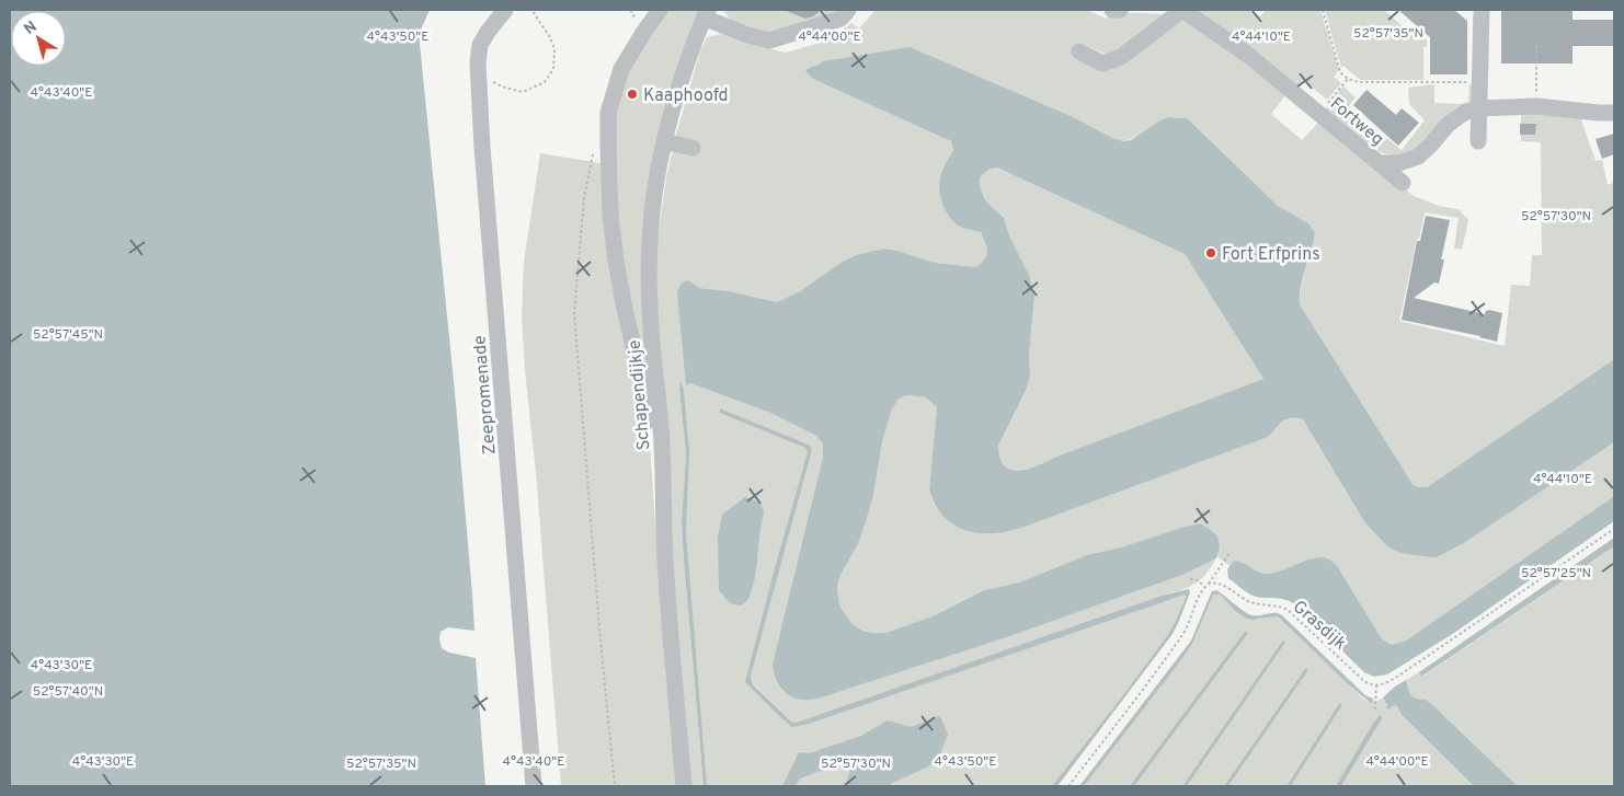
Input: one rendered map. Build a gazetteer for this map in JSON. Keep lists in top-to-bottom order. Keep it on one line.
{"streets":{"street":["Fortweg","Zeepromenade","Schapendijkje"],"path":["Grasdijk"]},"places":["Kaaphoofd","Fort Erfprins"],"north":"top left","coordinates":["52°57'35\"N","4°43'50\"E","4°44'00\"E","4°44'10\"E","4°43'40\"E","52°57'30\"N","52°57'45\"N","52°57'25\"N","4°43'30\"E","52°57'40\"N"]}
